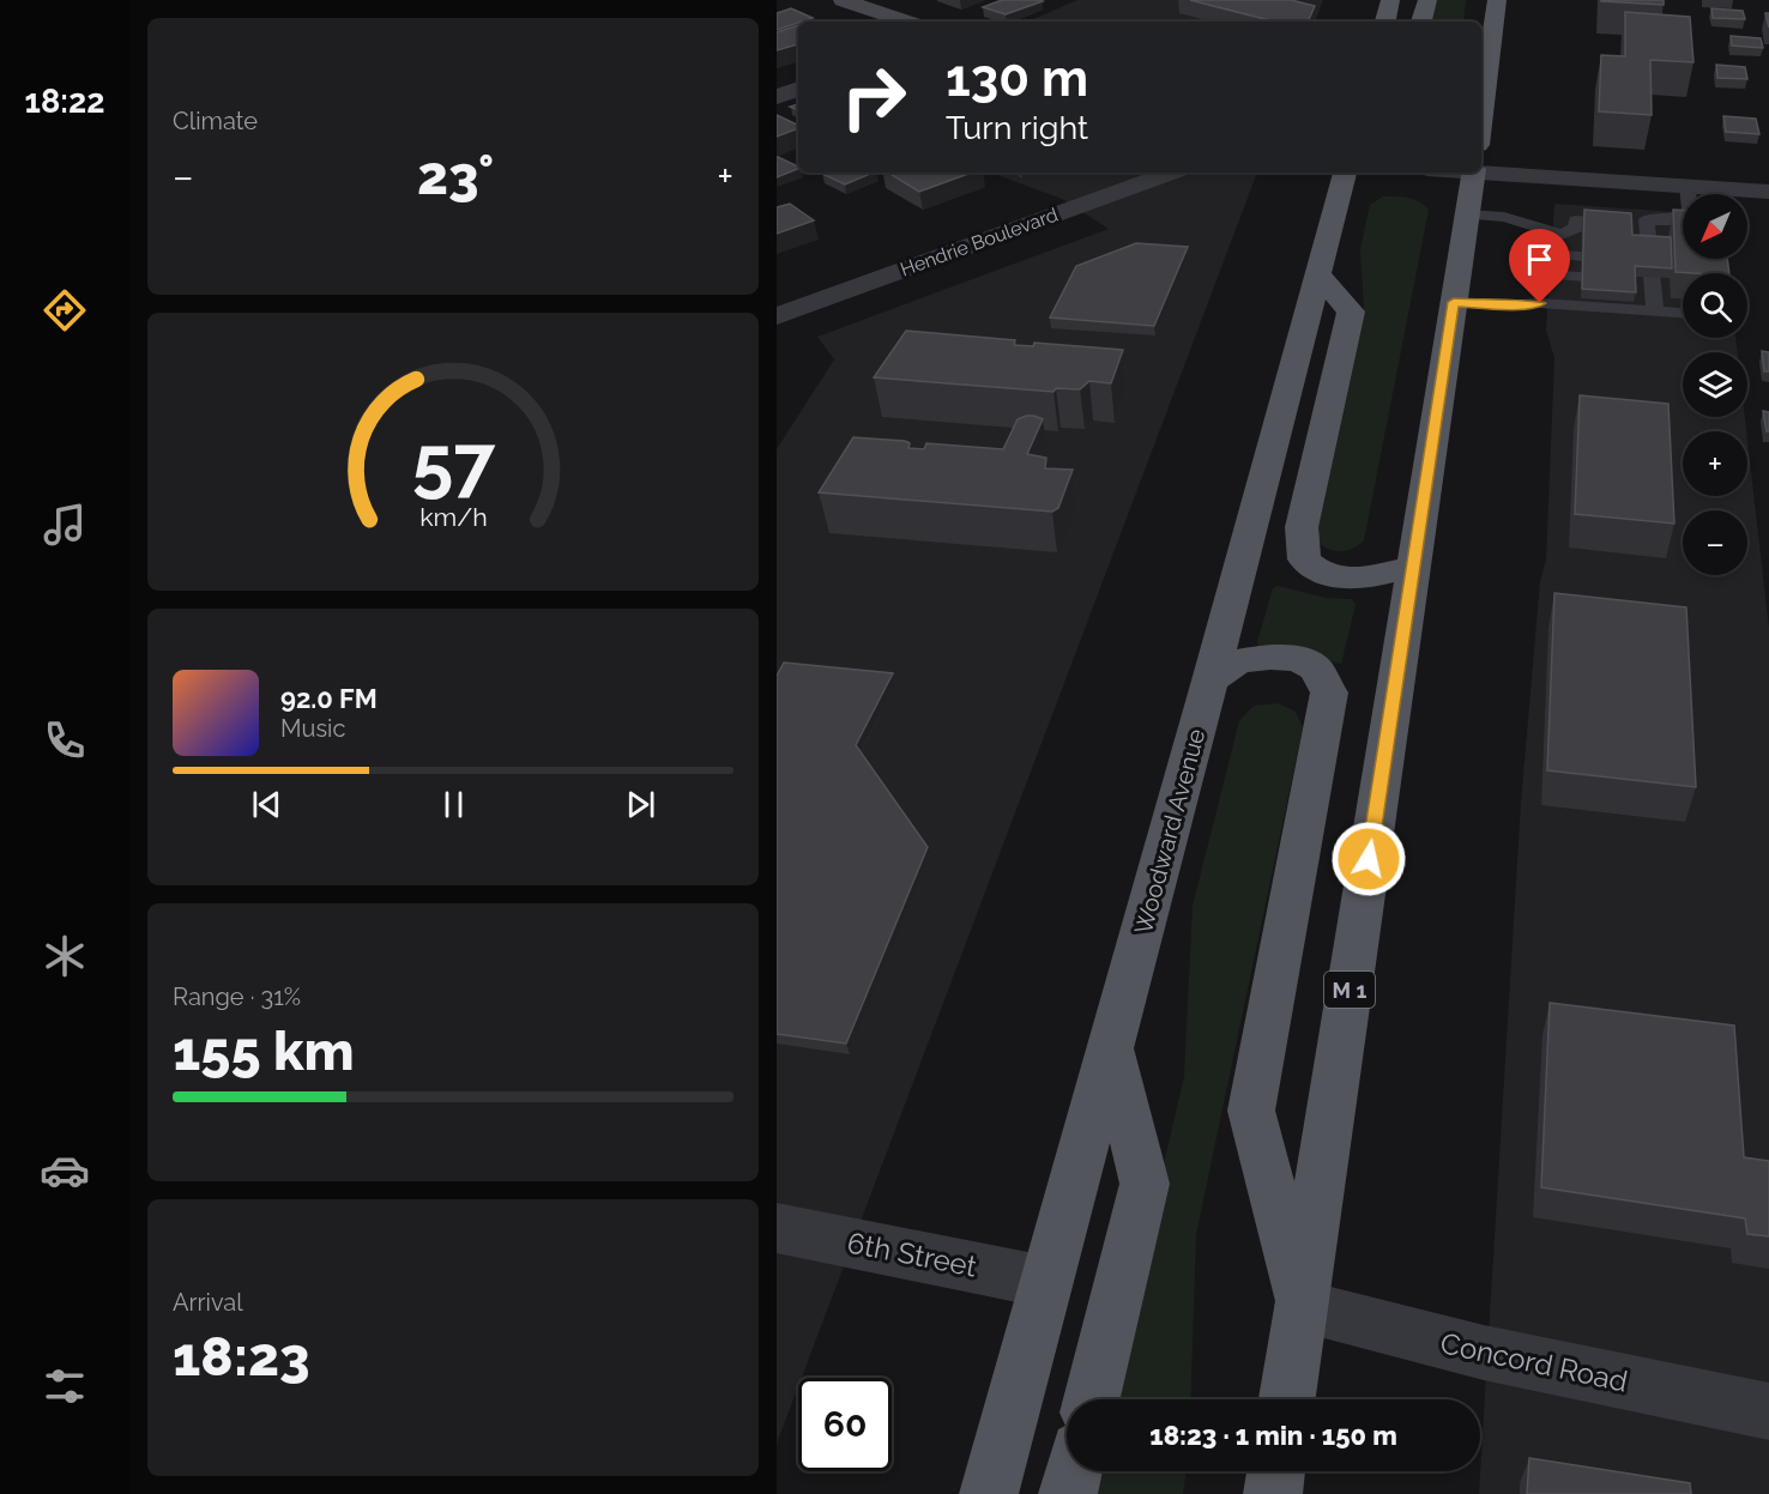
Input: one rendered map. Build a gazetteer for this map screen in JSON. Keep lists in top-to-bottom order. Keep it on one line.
{"streets":{"main road":["Woodward Avenue","M 1"],"street":["Hendrie Boulevard","6th Street","Concord Road"]},"crossings":[["Woodward Avenue","6th Street"],["M 1","Concord Road"]],"north":"bottom left","page":{"tabs":"18:22","tile":["Climate",["Range · 31%","155 km"],["Arrival","18:23"]],"turn":["130 m","Turn right"],"heat":["−","23°","+"],"map_buttons":["+","−"],"song":["92.0 FM","Music"],"limit":"60","trip":"18:23 · 1 min · 150 m","gauge":["57","km/h"]}}
